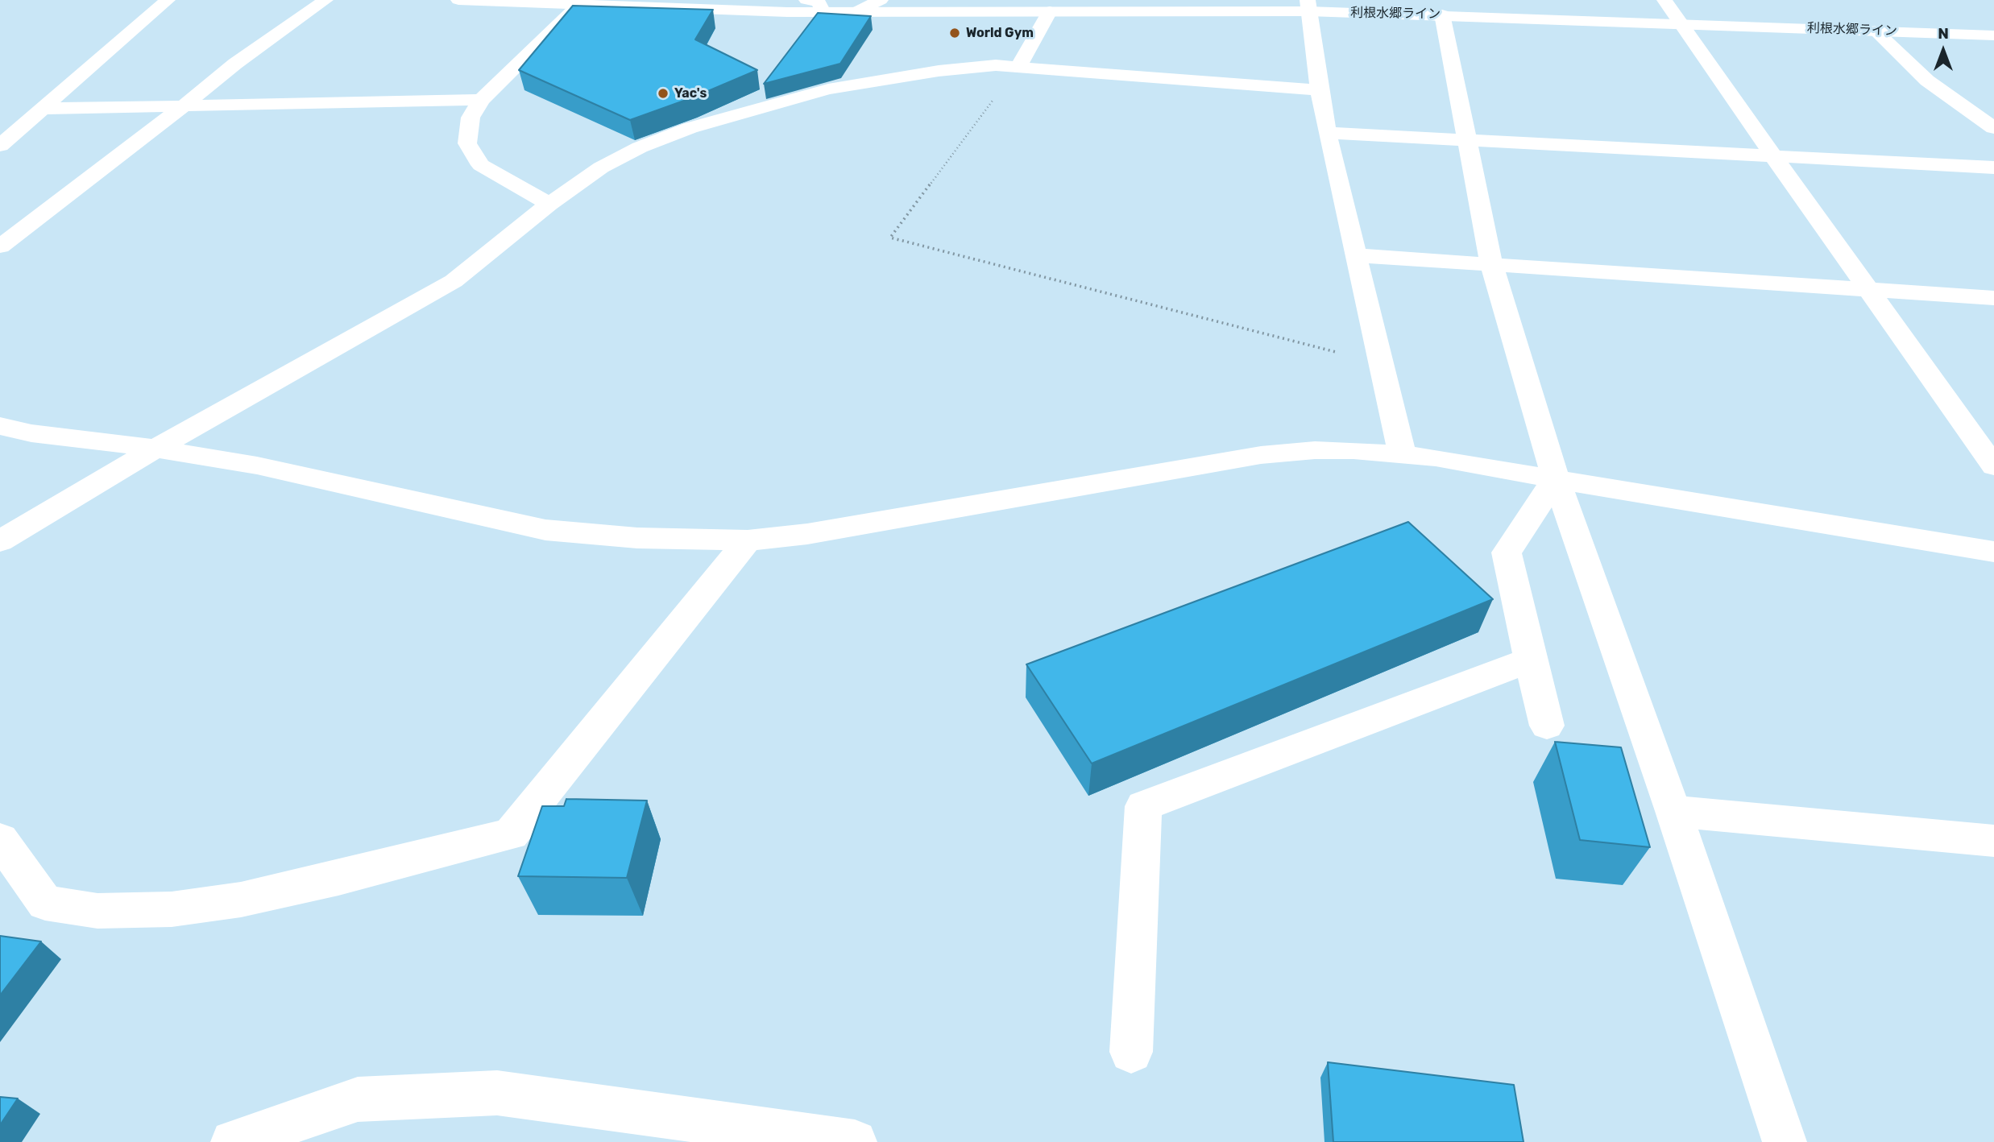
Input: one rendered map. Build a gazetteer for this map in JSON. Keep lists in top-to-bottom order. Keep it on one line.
{"streets":{"main road":["利根水郷ライン"]},"places":["World Gym","Yac's"],"north":"top"}
